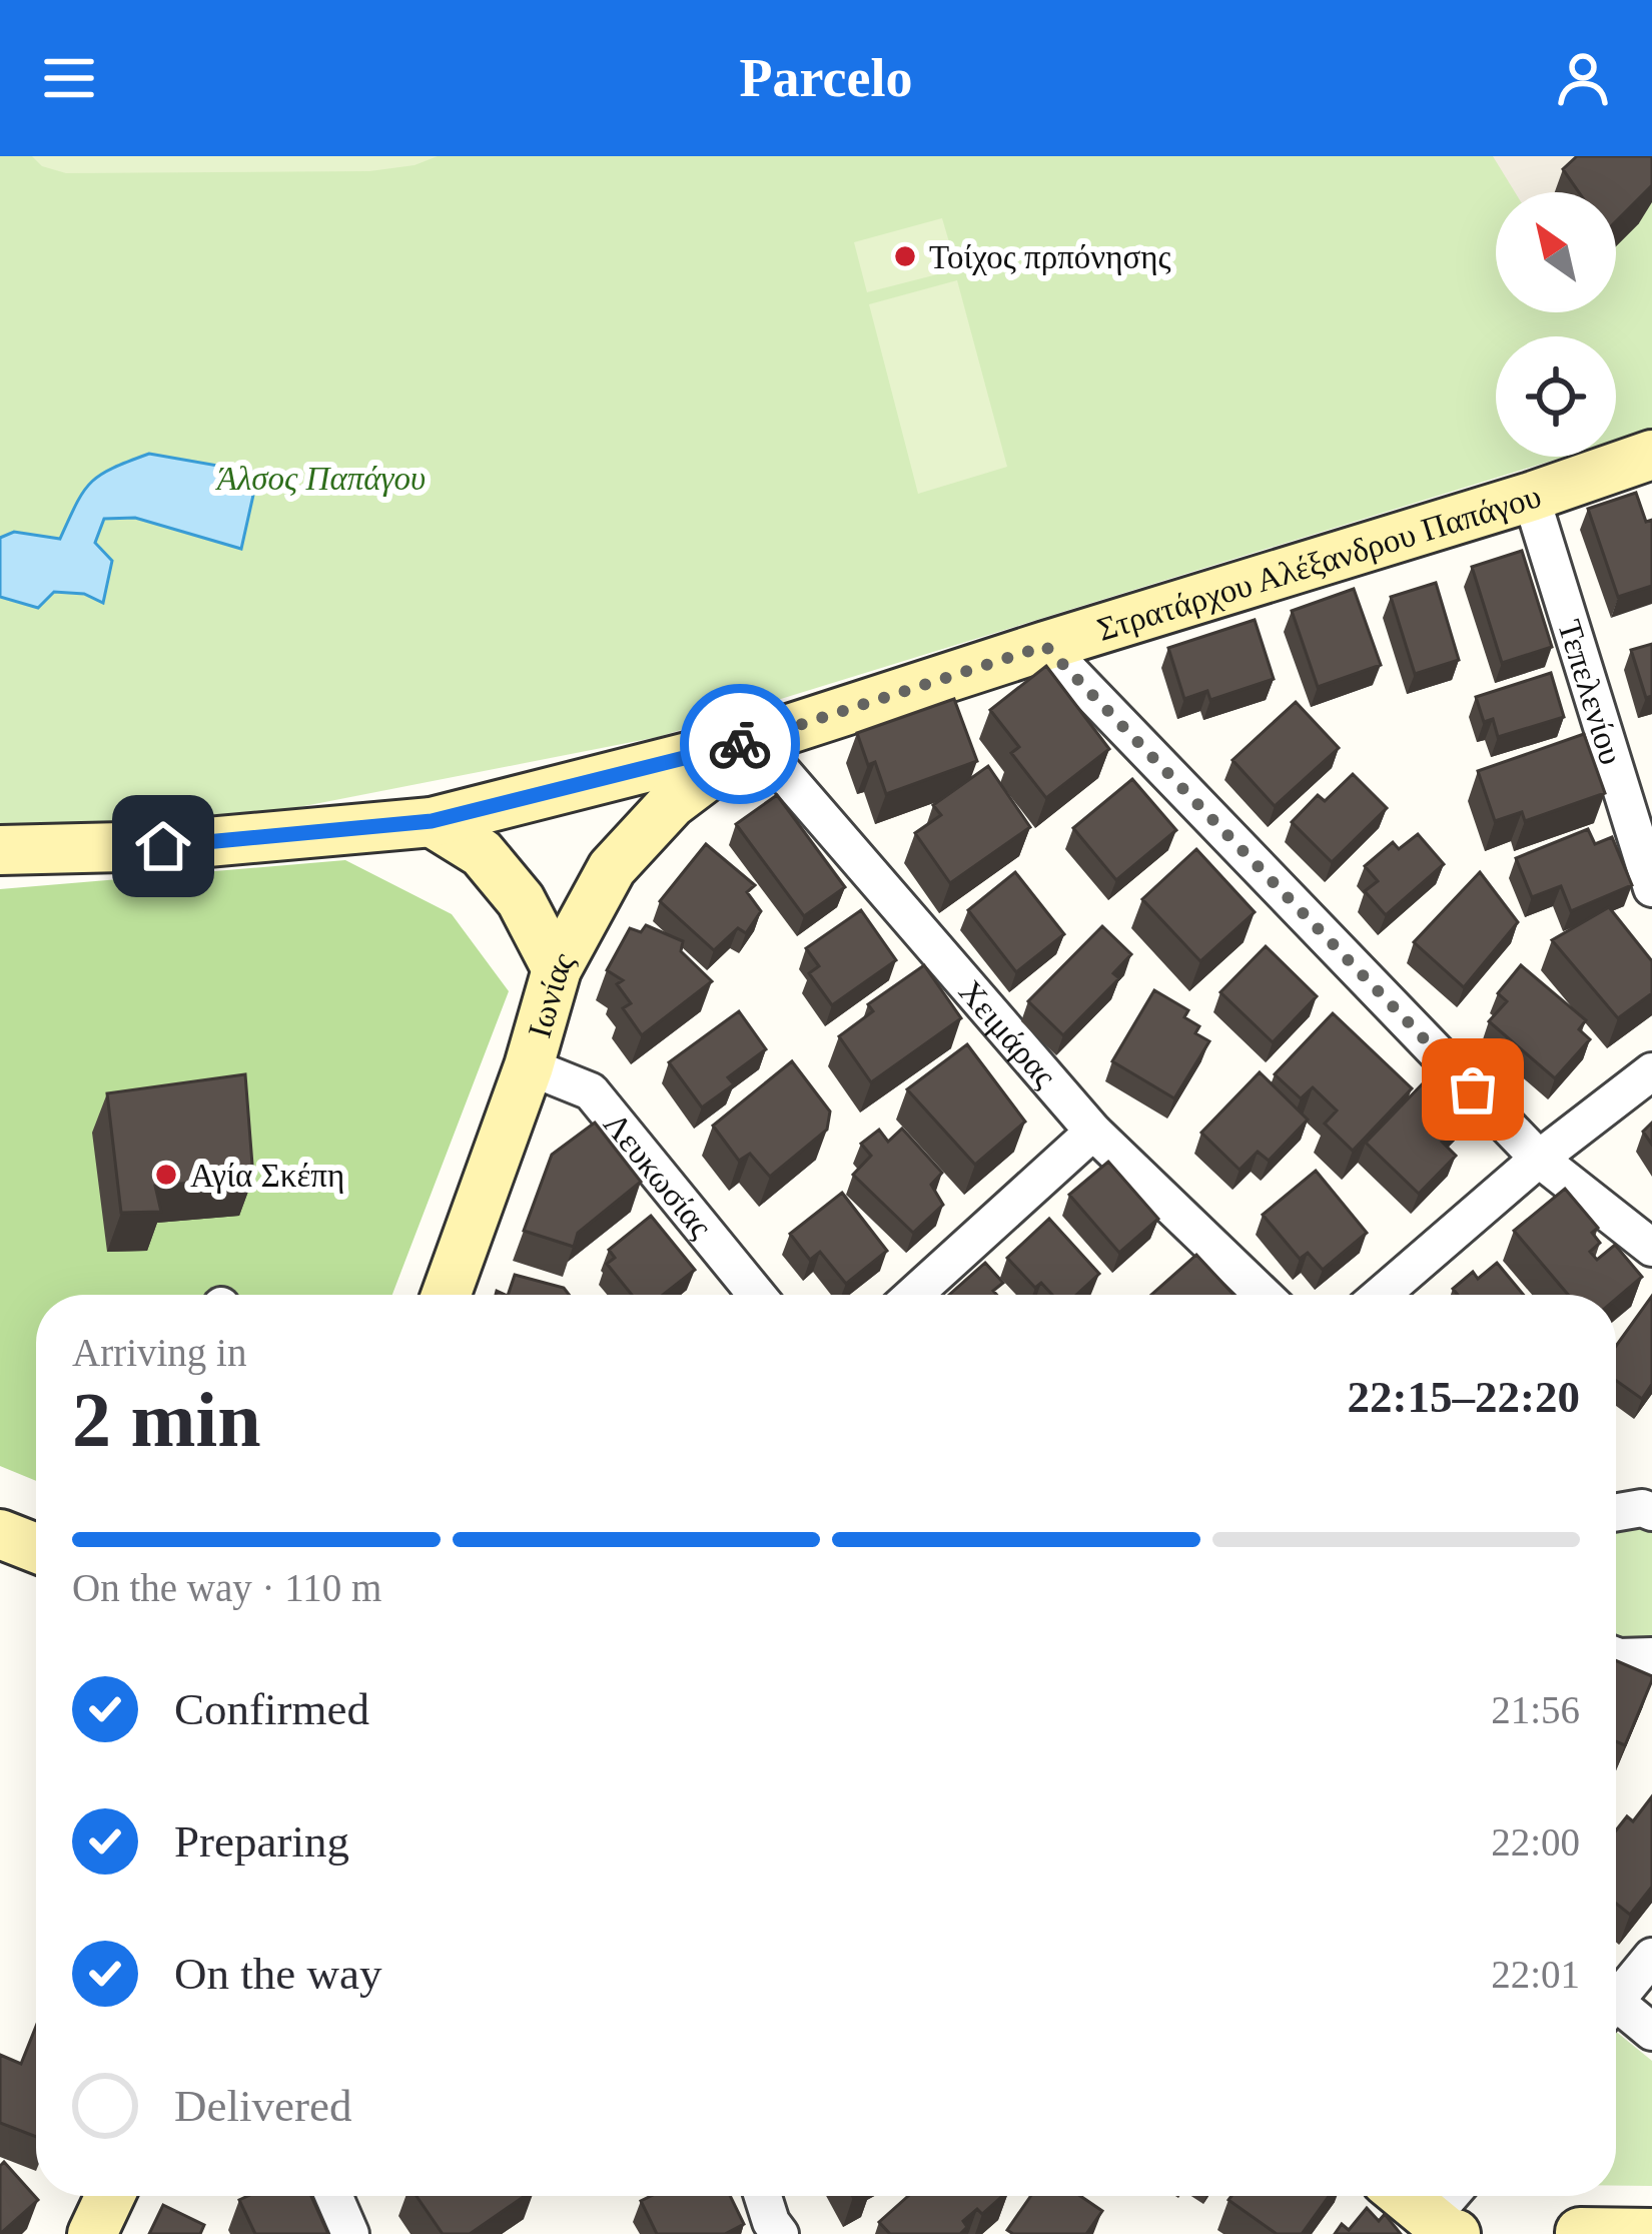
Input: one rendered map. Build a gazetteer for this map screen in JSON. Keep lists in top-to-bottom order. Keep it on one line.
{"streets":{"street":["Στρατάρχου Αλέξανδρου Παπάγου","Τεπελενίου","Ιωνίας","Χειμάρας","Λευκωσίας"]},"crossings":[["Στρατάρχου Αλέξανδρου Παπάγου","Τεπελενίου"],["Στρατάρχου Αλέξανδρου Παπάγου","Ιωνίας"],["Στρατάρχου Αλέξανδρου Παπάγου","Χειμάρας"],["Ιωνίας","Χειμάρας"],["Ιωνίας","Λευκωσίας"]],"parks":["Άλσος Παπάγου"],"places":["Τοίχος πρπόνησης","Αγία Σκέπη"],"north":"top left","page":{"header":"Parcelo","heading":["2 min","Arriving in","22:15–22:20"],"bar":"On the way · 110 m","list":[["Confirmed","21:56"],["Preparing","22:00"],["On the way","22:01"],"Delivered"]}}
